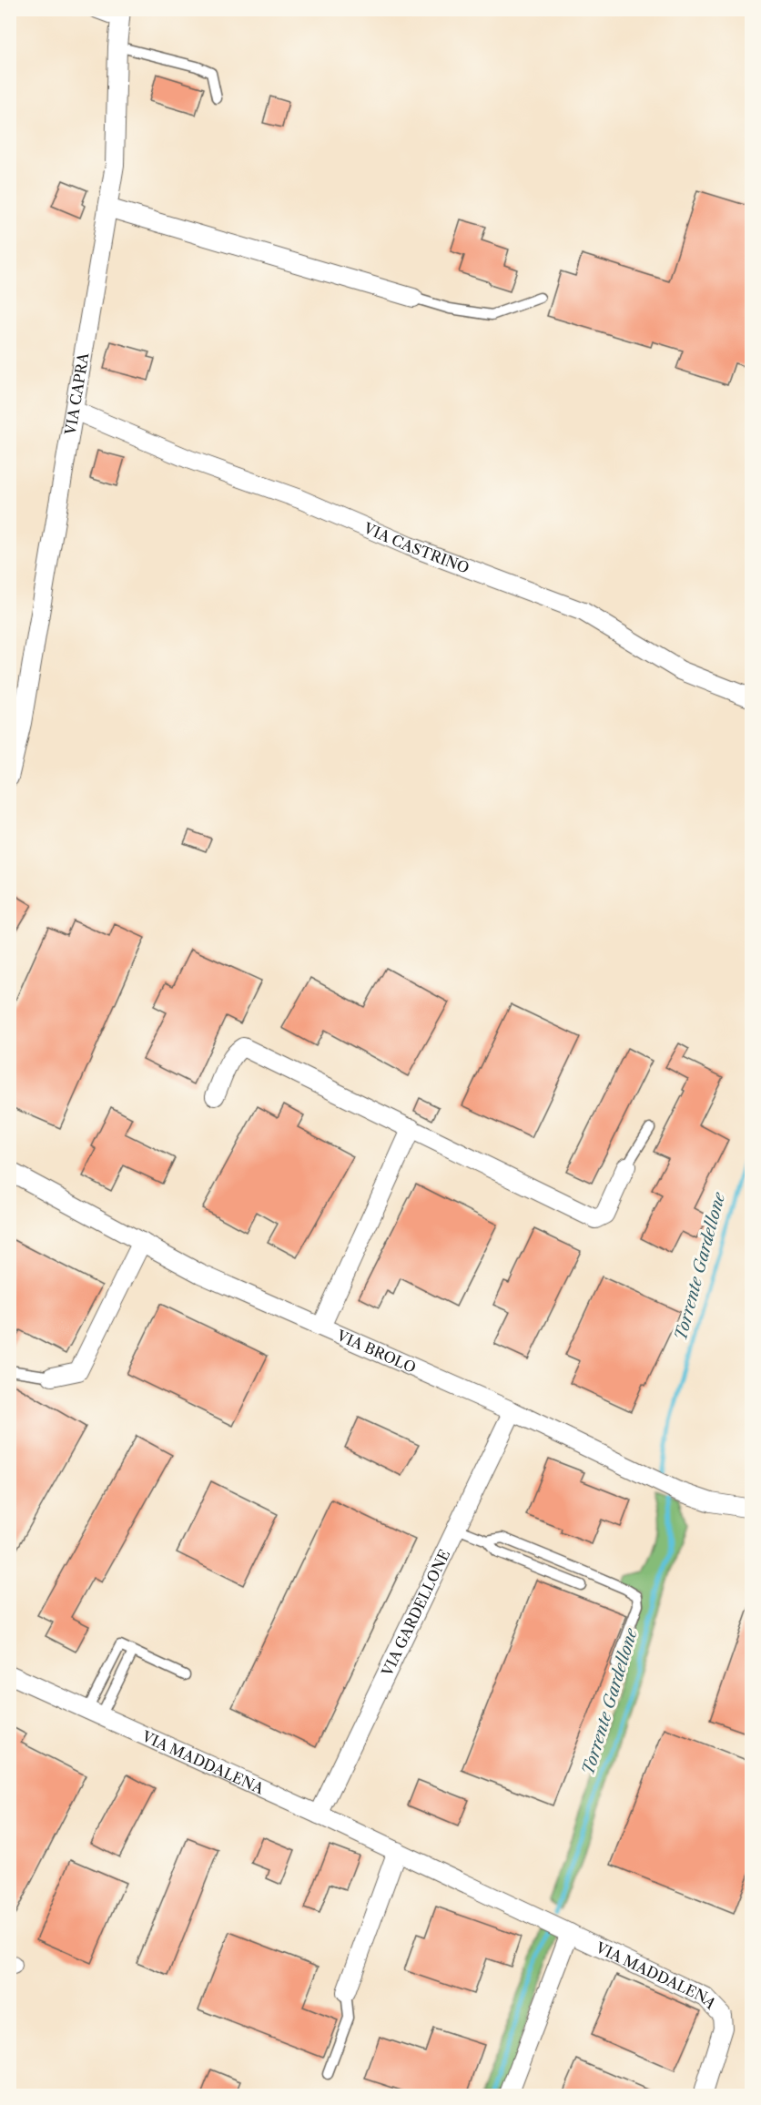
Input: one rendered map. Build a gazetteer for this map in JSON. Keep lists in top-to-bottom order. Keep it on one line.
{"streets":{"street":["VIA CAPRA","VIA CASTRINO","VIA BROLO","VIA GARDELLONE","VIA MADDALENA"]},"crossings":[["VIA CAPRA","VIA CASTRINO"],["VIA BROLO","VIA GARDELLONE"],["VIA GARDELLONE","VIA MADDALENA"]],"water":["Torrente Gardellone"]}
